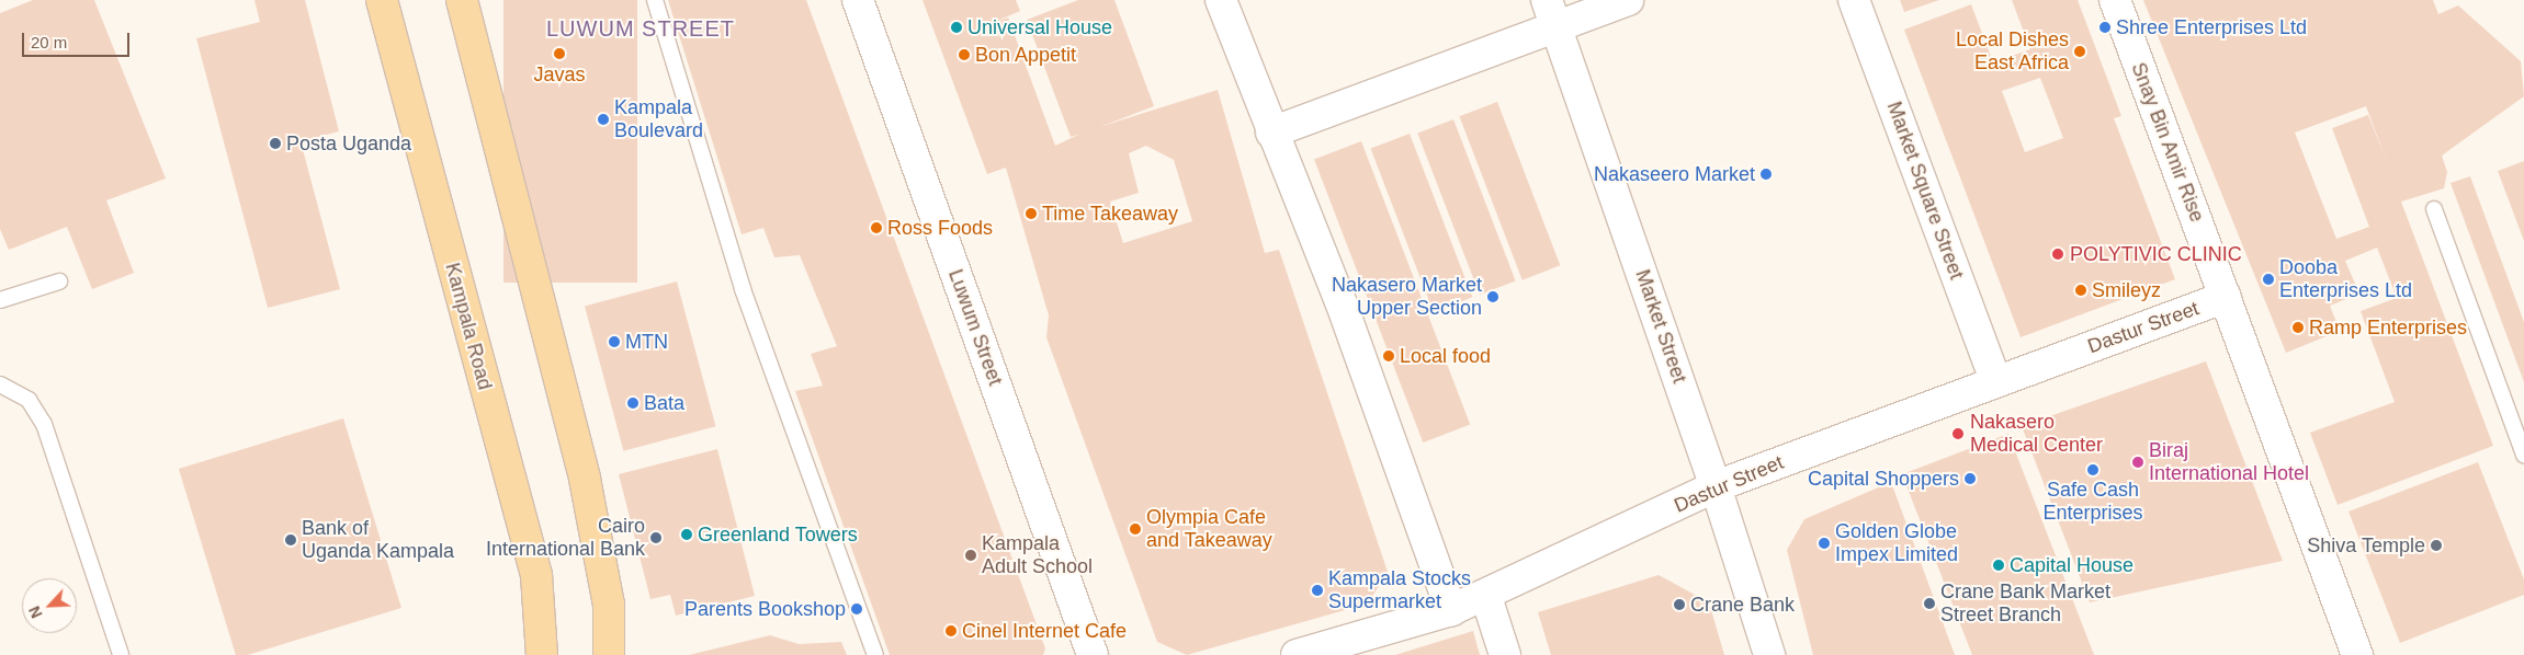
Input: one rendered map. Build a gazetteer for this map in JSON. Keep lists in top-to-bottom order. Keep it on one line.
{"streets":{"main road":["Kampala Road"],"street":["Snay Bin Amir Rise","Market Square Street","Market Street","Luwum Street","Dastur Street"]},"crossings":[["Snay Bin Amir Rise","Dastur Street"],["Market Square Street","Dastur Street"],["Market Street","Dastur Street"]],"districts":["LUWUM STREET"],"places":["Universal House","Shree Enterprises Ltd","Local Dishes East Africa","Javas","Bon Appetit","Kampala Boulevard","Posta Uganda","Nakaseero Market","Time Takeaway","Ross Foods","POLYTIVIC CLINIC","Dooba Enterprises Ltd","Smileyz","Nakasero Market Upper Section","Ramp Enterprises","MTN","Local food","Bata","Nakasero Medical Center","Biraj International Hotel","Safe Cash Enterprises","Capital Shoppers","Olympia Cafe and Takeaway","Greenland Towers","Cairo International Bank","Bank of Uganda Kampala","Golden Globe Impex Limited","Shiva Temple","Kampala Adult School","Capital House","Kampala Stocks Supermarket","Crane Bank Market Street Branch","Crane Bank","Parents Bookshop","Cinel Internet Cafe"],"scale_bar":"20 m","north":"bottom left"}
